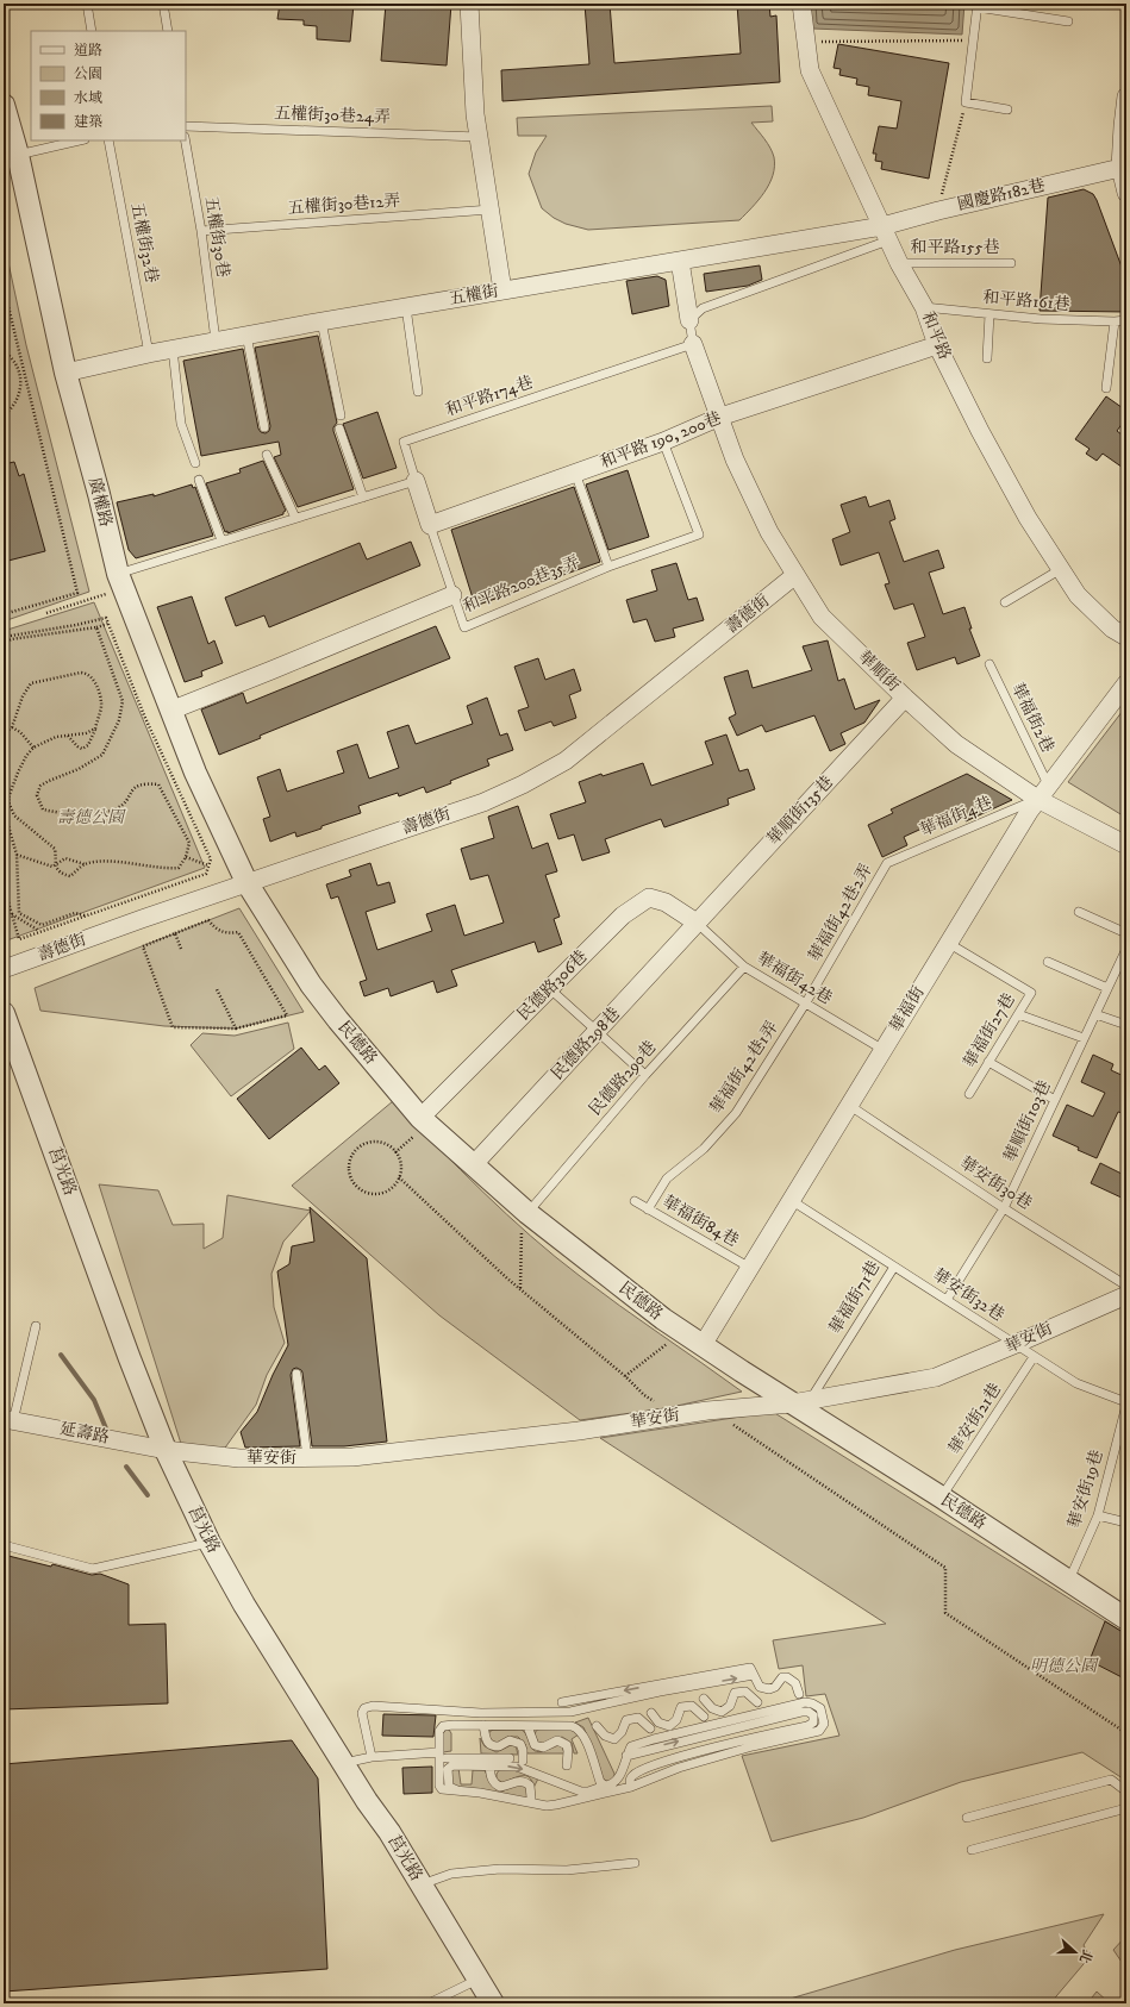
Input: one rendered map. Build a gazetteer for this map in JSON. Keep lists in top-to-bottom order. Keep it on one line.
{"streets":{"street":["國慶路182巷","五權街","和平路","和平路 190, 200巷","廣權路","壽德街","華順街","華順街135巷","民德路306巷","華福街","民德路","民德路298巷","莒光路","華安街","延壽路"],"lane":["五權街30巷24弄","五權街30巷12弄","五權街30巷","五權街32巷","和平路155巷","和平路161巷","和平路174巷","和平路200巷35弄","華福街2巷","華福街4巷","華福街42巷2弄","華福街42巷","華福街27巷","華福街42巷1弄","民德路290巷","華順街103巷","華安街30巷","華福街84巷","華安街32巷","華福街71巷","華安街21巷","華安街19巷"]},"crossings":[["國慶路182巷","五權街"],["國慶路182巷","和平路"],["五權街30巷12弄","五權街30巷"],["五權街30巷","五權街"],["五權街32巷","五權街"],["和平路155巷","和平路"],["五權街","和平路"],["五權街","廣權路"],["和平路161巷","和平路"],["和平路","和平路 190, 200巷"],["和平路174巷","華順街"],["和平路 190, 200巷","和平路200巷35弄"],["和平路 190, 200巷","華順街"],["廣權路","壽德街"],["廣權路","民德路"],["壽德街","華順街"],["壽德街","民德路"],["華順街","華順街135巷"],["華順街","華福街4巷"],["華順街","華福街"],["華福街2巷","華福街"],["華順街135巷","華福街42巷"],["華順街135巷","民德路306巷"],["華順街135巷","民德路298巷"],["華福街4巷","華福街42巷2弄"],["華福街4巷","華福街"],["華福街42巷2弄","華福街42巷"],["華福街42巷2弄","華福街42巷1弄"],["華福街42巷","民德路306巷"],["華福街42巷","華福街"],["華福街42巷","民德路298巷"],["華福街42巷","華福街42巷1弄"],["華福街42巷","民德路290巷"],["民德路306巷","民德路"],["民德路306巷","民德路298巷"],["華福街","華福街27巷"],["華福街","民德路"],["華福街","華安街30巷"],["華福街","華福街84巷"],["華福街","華福街71巷"],["民德路","民德路298巷"],["民德路","民德路290巷"],["民德路","華福街71巷"],["民德路","華安街"],["民德路","華安街21巷"],["民德路","華安街19巷"],["華福街42巷1弄","華福街84巷"],["華順街103巷","華安街30巷"],["華順街103巷","華安街32巷"],["莒光路","華安街"],["莒光路","延壽路"],["華安街32巷","華福街71巷"],["華安街32巷","華安街"],["華安街32巷","華安街21巷"],["華安街32巷","華安街19巷"],["華福街71巷","華安街"],["華安街","延壽路"]],"parks":["壽德公園","明德公園"],"legend":["道路","公園","水域","建築"],"north":"right"}
